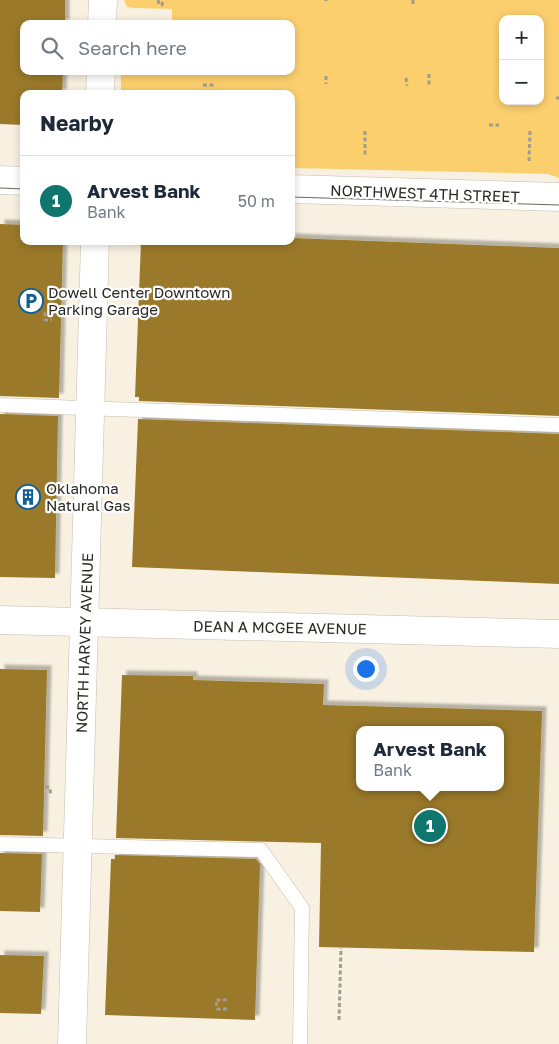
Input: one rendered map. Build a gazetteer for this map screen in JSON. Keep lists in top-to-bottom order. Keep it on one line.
{"streets":{"street":["NORTHWEST 4TH STREET","DEAN A MCGEE AVENUE","NORTH HARVEY AVENUE"]},"crossings":[["DEAN A MCGEE AVENUE","NORTH HARVEY AVENUE"]],"places":{"parking":["Dowell Center Downtown Parking Garage"],"building":["Oklahoma Natural Gas"]},"page":{"map_buttons":["+","−"],"search":"Search here","heading":"Nearby","list":[{"mark":"1","name":"Arvest Bank","note":"Bank","value":"50 m"}],"popup":["Arvest Bank","Bank"],"pins":"1"}}
